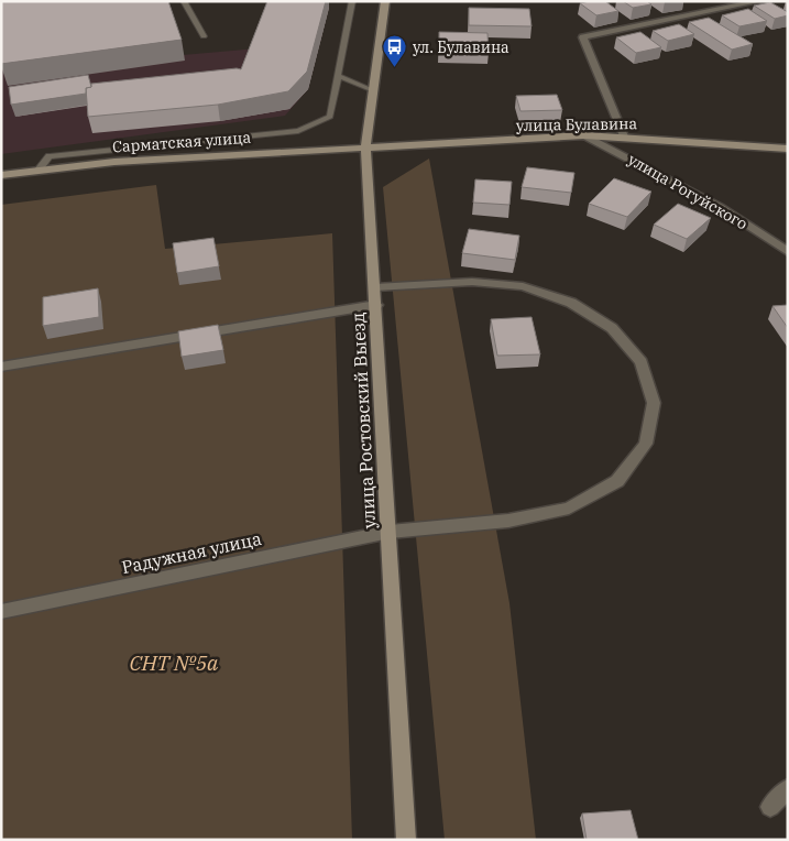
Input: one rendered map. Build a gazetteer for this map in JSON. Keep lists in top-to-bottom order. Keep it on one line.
{"streets":{"main road":["улица Булавина","Сарматская улица","улица Ростовский Выезд"],"street":["улица Рогуйского","Радужная улица"]},"crossings":[["улица Булавина","Сарматская улица"],["улица Булавина","улица Рогуйского"],["улица Булавина","улица Ростовский Выезд"],["Сарматская улица","улица Ростовский Выезд"],["улица Ростовский Выезд","Радужная улица"]],"parks":["СНТ №5а"],"places":{"bus stop":["ул. Булавина"]}}
